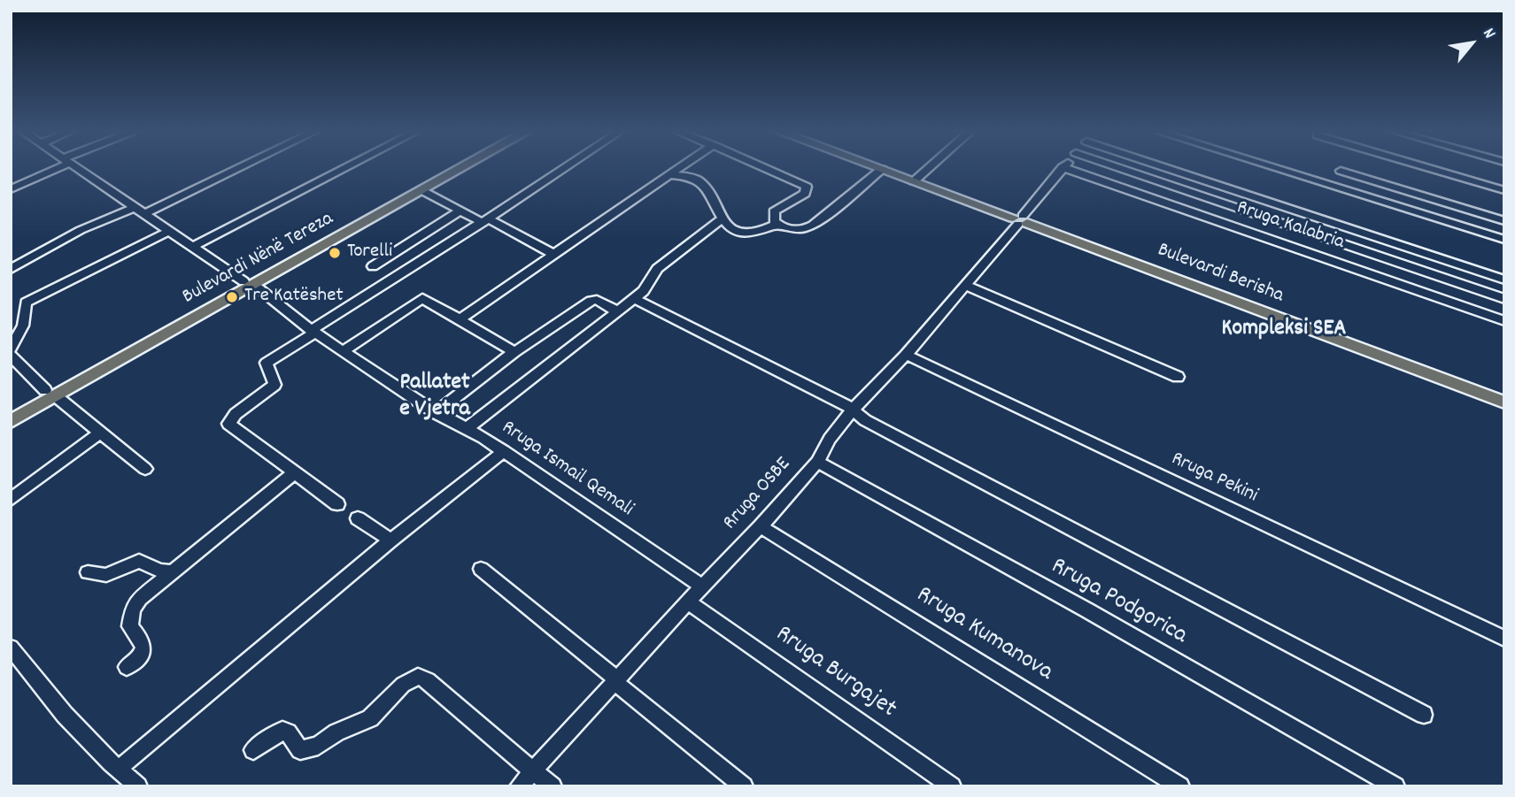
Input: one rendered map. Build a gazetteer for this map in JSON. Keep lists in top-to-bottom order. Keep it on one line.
{"streets":{"main road":["Bulevardi Nënë Tereza","Bulevardi Berisha"],"street":["Rruga Kalabria","Rruga Ismail Qemali","Rruga Pekini","Rruga OSBE","Rruga Podgorica","Rruga Kumanova","Rruga Burgajet"]},"crossings":[["Bulevardi Nënë Tereza","Rruga Ismail Qemali"],["Bulevardi Berisha","Rruga OSBE"],["Rruga Ismail Qemali","Rruga OSBE"],["Rruga Pekini","Rruga OSBE"],["Rruga OSBE","Rruga Podgorica"],["Rruga OSBE","Rruga Kumanova"],["Rruga OSBE","Rruga Burgajet"]],"districts":["Kompleksi SEA","Pallatet e Vjetra"],"places":["Torelli","Tre Katëshet"],"north":"top right"}
